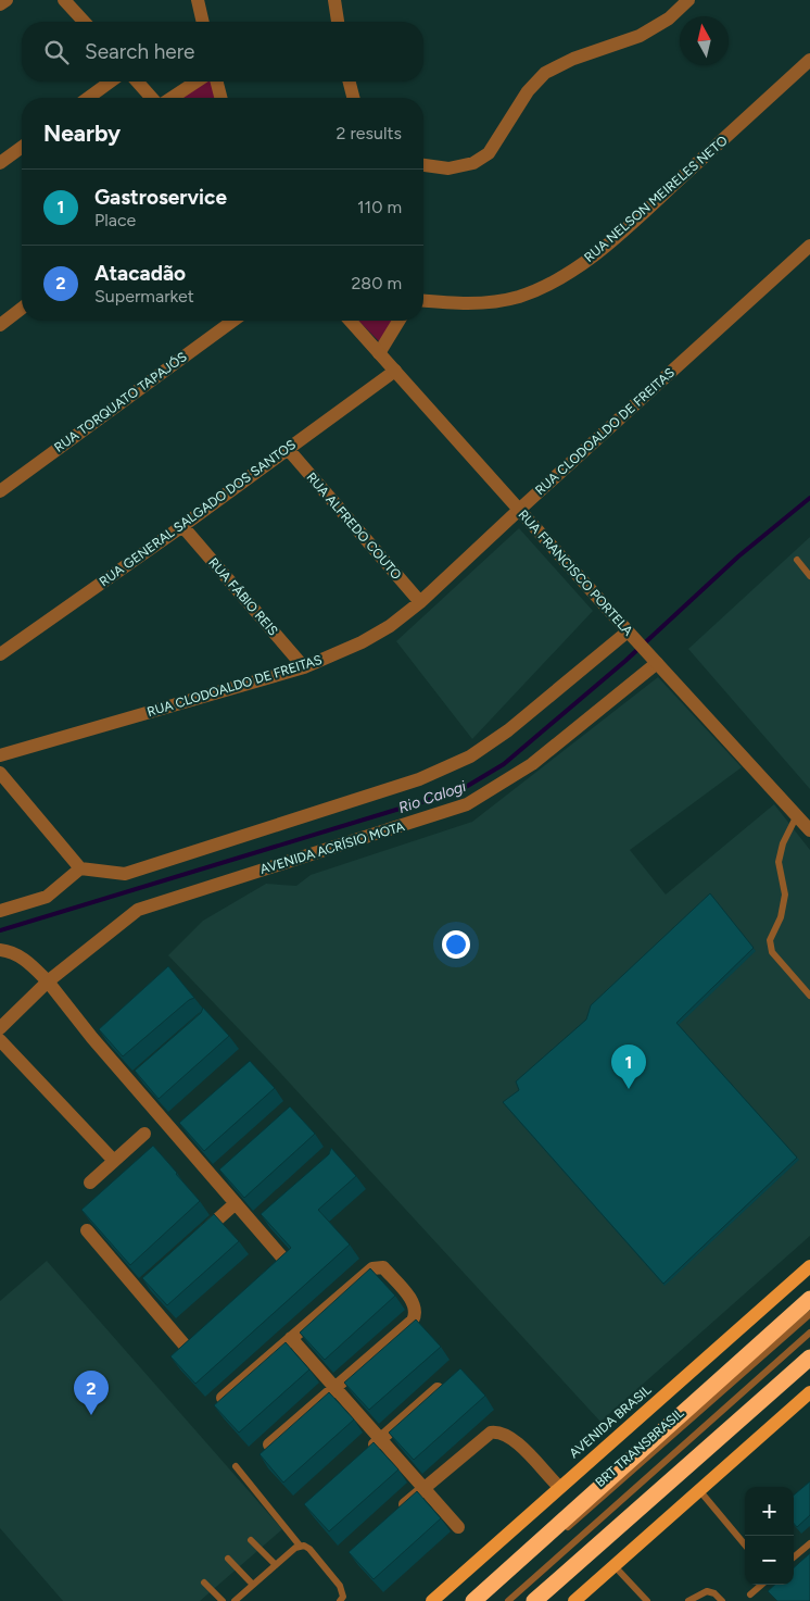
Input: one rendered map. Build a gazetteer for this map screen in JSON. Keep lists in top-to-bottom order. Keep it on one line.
{"streets":{"main road":["AVENIDA BRASIL"],"street":["RUA NELSON MEIRELES NETO","RUA TORQUATO TAPAJÓS","RUA CLODOALDO DE FREITAS","RUA GENERAL SALGADO DOS SANTOS","RUA ALFREDO COUTO","RUA FRANCISCO PORTELA","RUA FÁBIO REIS","AVENIDA ACRÍSIO MOTA"],"lane":["BRT TRANSBRASIL"]},"crossings":[["RUA CLODOALDO DE FREITAS","RUA ALFREDO COUTO"],["RUA CLODOALDO DE FREITAS","RUA FRANCISCO PORTELA"],["RUA CLODOALDO DE FREITAS","RUA FÁBIO REIS"],["RUA GENERAL SALGADO DOS SANTOS","RUA ALFREDO COUTO"],["RUA GENERAL SALGADO DOS SANTOS","RUA FRANCISCO PORTELA"],["RUA GENERAL SALGADO DOS SANTOS","RUA FÁBIO REIS"],["RUA FRANCISCO PORTELA","AVENIDA ACRÍSIO MOTA"]],"water":["Rio Calogi"],"north":"top","page":{"search":"Search here","heading":["Nearby","2 results"],"list":[{"mark":"1","name":"Gastroservice","note":"Place","value":"110 m"},{"mark":"2","name":"Atacadão","note":"Supermarket","value":"280 m"}],"pins":["1","2"],"map_buttons":["+","−"]}}
